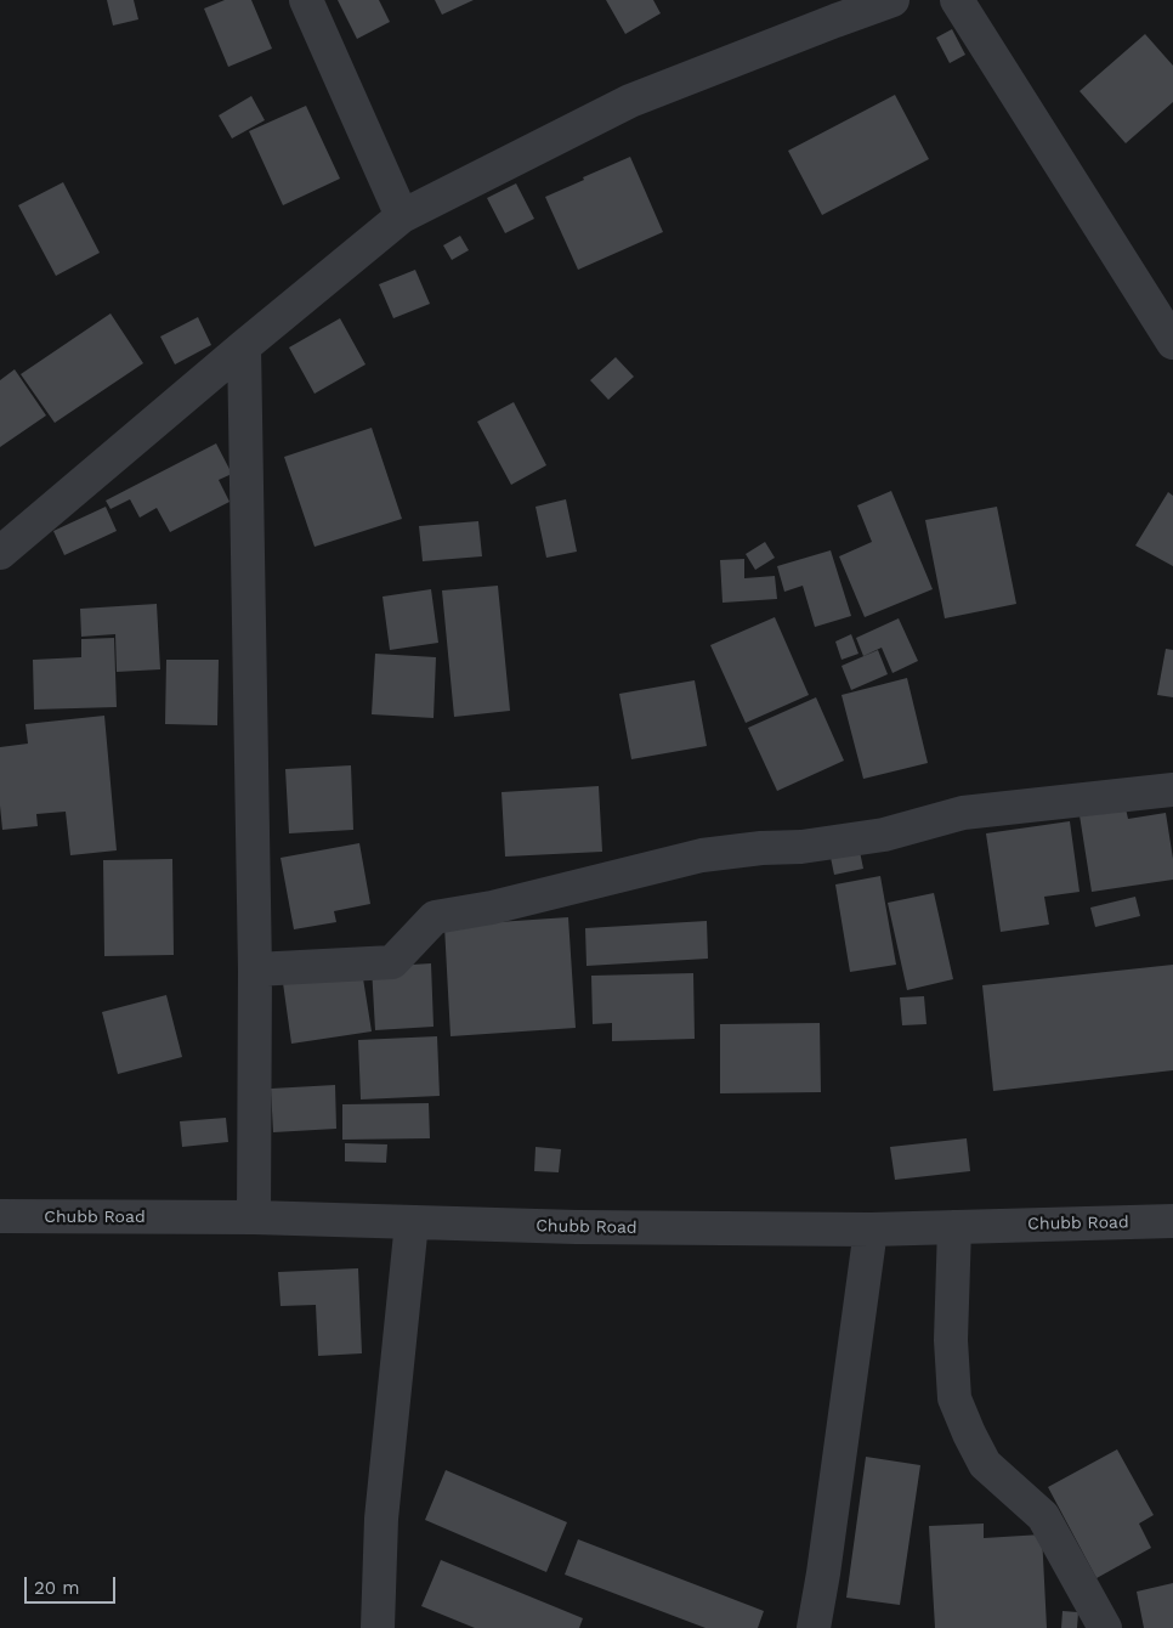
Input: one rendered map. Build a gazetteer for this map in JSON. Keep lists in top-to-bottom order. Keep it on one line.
{"streets":{"street":["Chubb Road"]},"scale_bar":"20 m"}
